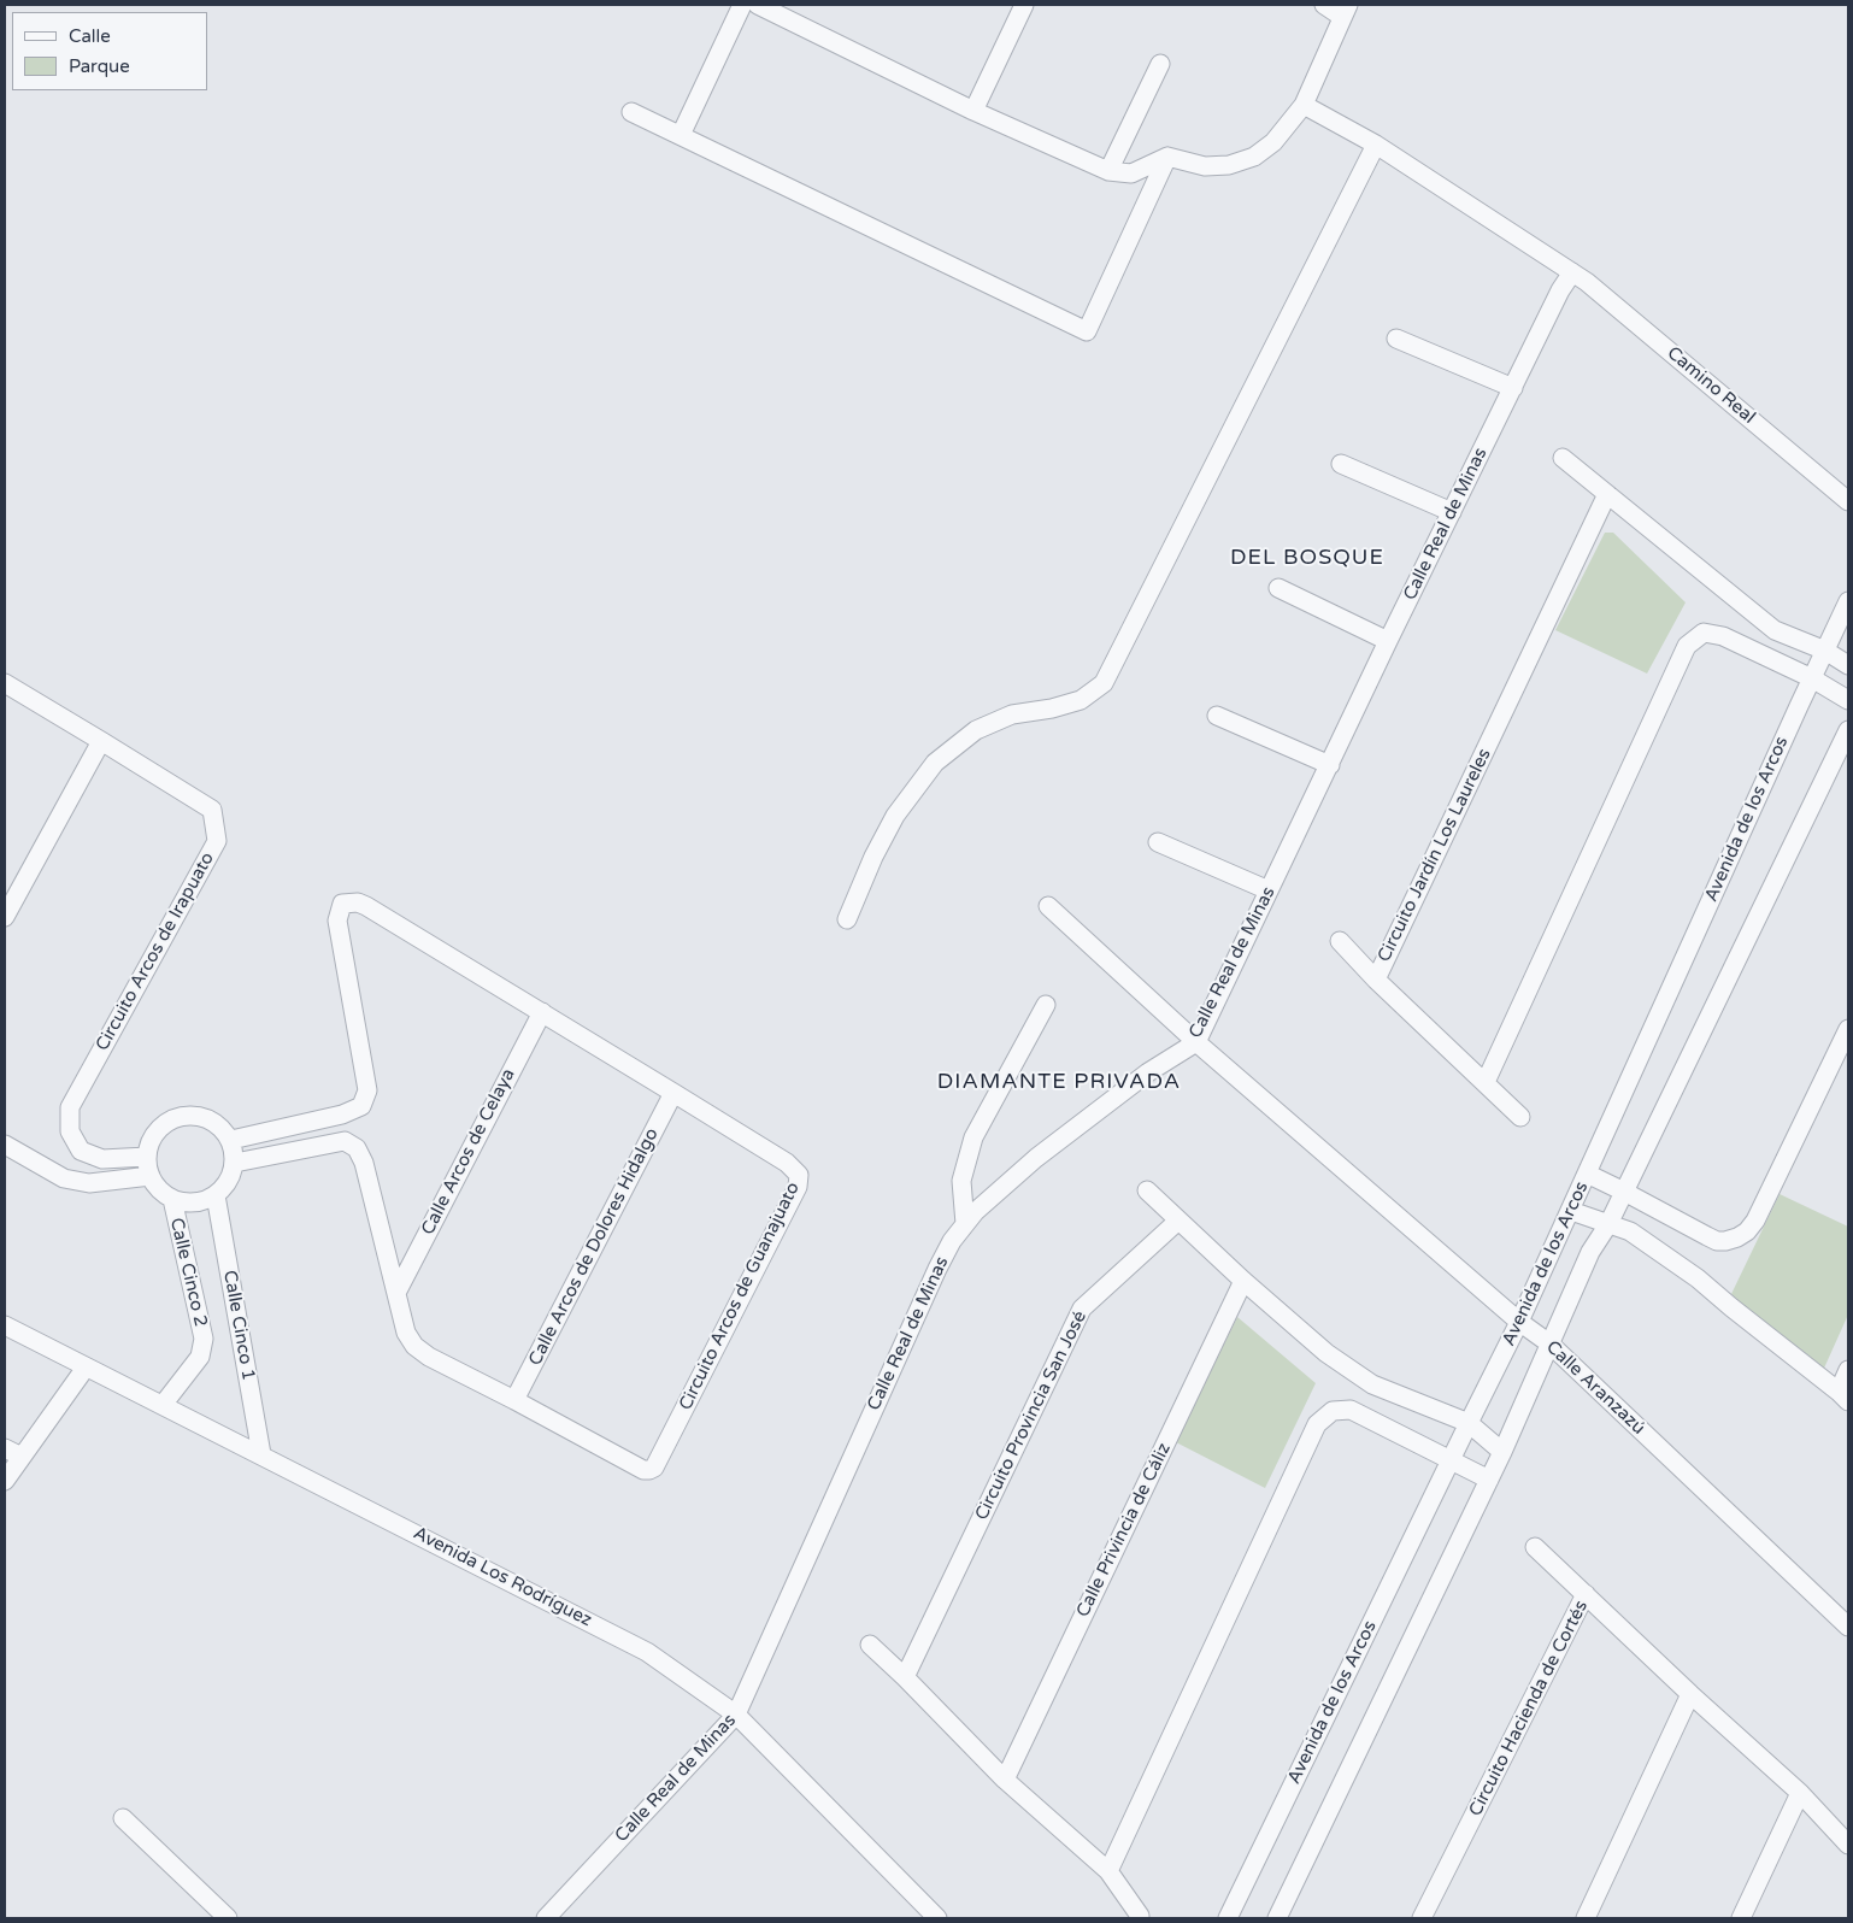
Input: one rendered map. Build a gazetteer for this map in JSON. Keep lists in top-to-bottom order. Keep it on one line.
{"streets":{"street":["Camino Real","Calle Real de Minas","Avenida de los Arcos","Circuito Jardín Los Laureles","Circuito Arcos de Irapuato","Calle Arcos de Celaya","Calle Arcos de Dolores Hidalgo","Calle Cinco 2","Circuito Arcos de Guanajuato","Calle Cinco 1","Calle Aranzazú","Circuito Provincia San José","Calle Privincia de Cáliz","Avenida Los Rodríguez","Circuito Hacienda de Cortés"]},"crossings":[["Camino Real","Calle Real de Minas"],["Calle Real de Minas","Calle Aranzazú"],["Calle Real de Minas","Avenida Los Rodríguez"],["Avenida de los Arcos","Calle Aranzazú"],["Circuito Arcos de Irapuato","Calle Cinco 2"],["Circuito Arcos de Irapuato","Circuito Arcos de Guanajuato"],["Circuito Arcos de Irapuato","Calle Cinco 1"],["Calle Arcos de Celaya","Circuito Arcos de Guanajuato"],["Calle Arcos de Dolores Hidalgo","Circuito Arcos de Guanajuato"],["Calle Cinco 2","Circuito Arcos de Guanajuato"],["Calle Cinco 2","Calle Cinco 1"],["Calle Cinco 2","Avenida Los Rodríguez"],["Circuito Arcos de Guanajuato","Calle Cinco 1"],["Calle Cinco 1","Avenida Los Rodríguez"]],"districts":["DEL BOSQUE","DIAMANTE PRIVADA"],"legend":["Calle","Parque"]}
